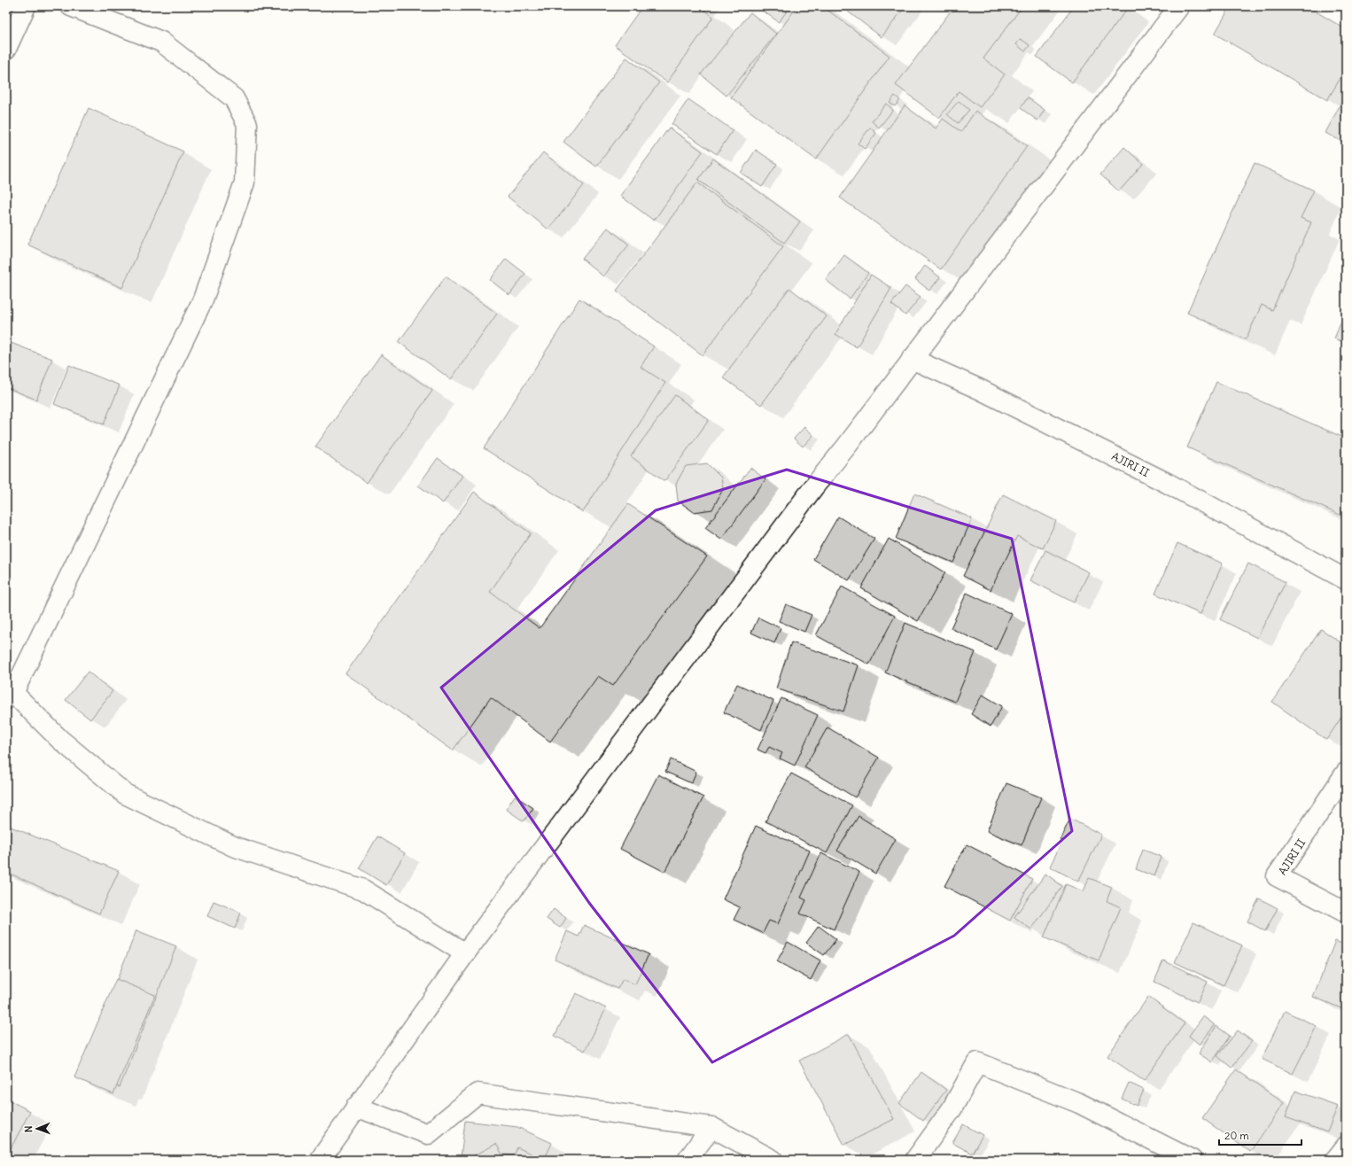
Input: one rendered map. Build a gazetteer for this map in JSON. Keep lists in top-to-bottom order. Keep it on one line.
{"streets":{"street":["AJIRI II"]},"scale_bar":"20 m","north":"left"}
